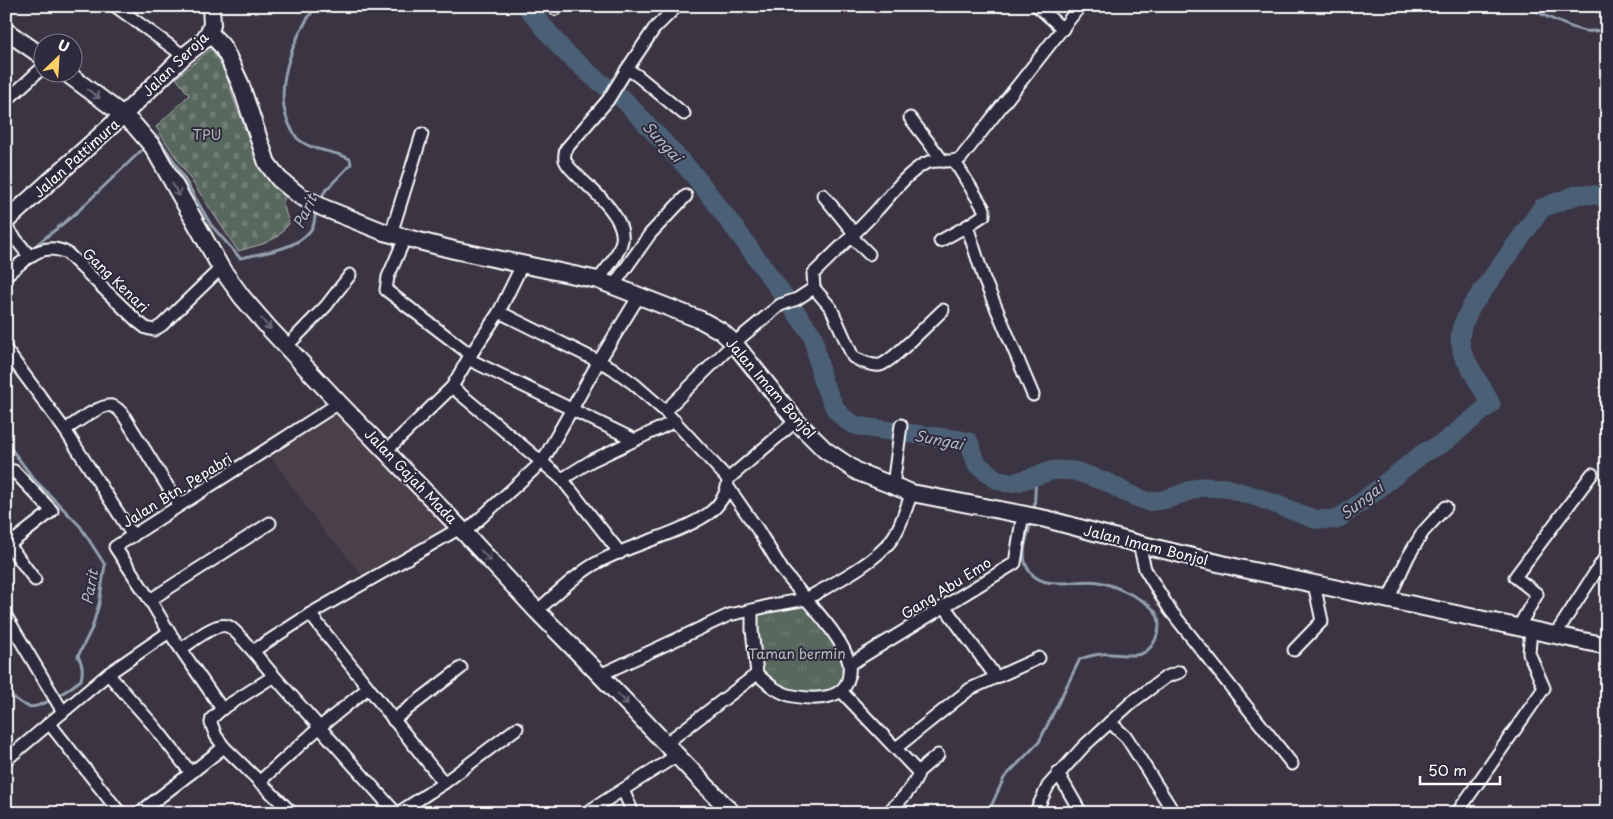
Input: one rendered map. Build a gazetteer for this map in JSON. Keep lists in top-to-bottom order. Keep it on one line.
{"streets":{"street":["Jalan Seroja","Jalan Pattimura","Gang Kenari","Jalan Imam Bonjol","Jalan Gajah Mada","Jalan Btn. Pepabri","Gang Abu Emo"]},"crossings":[["Jalan Seroja","Jalan Pattimura"],["Jalan Seroja","Jalan Imam Bonjol"],["Jalan Seroja","Jalan Gajah Mada"],["Jalan Pattimura","Jalan Gajah Mada"],["Gang Kenari","Jalan Gajah Mada"],["Jalan Imam Bonjol","Gang Abu Emo"],["Jalan Gajah Mada","Jalan Btn. Pepabri"]],"water":["Sungai","Parit"],"parks":["TPU","Taman bermin"],"scale_bar":"50 m","north":"top right"}
